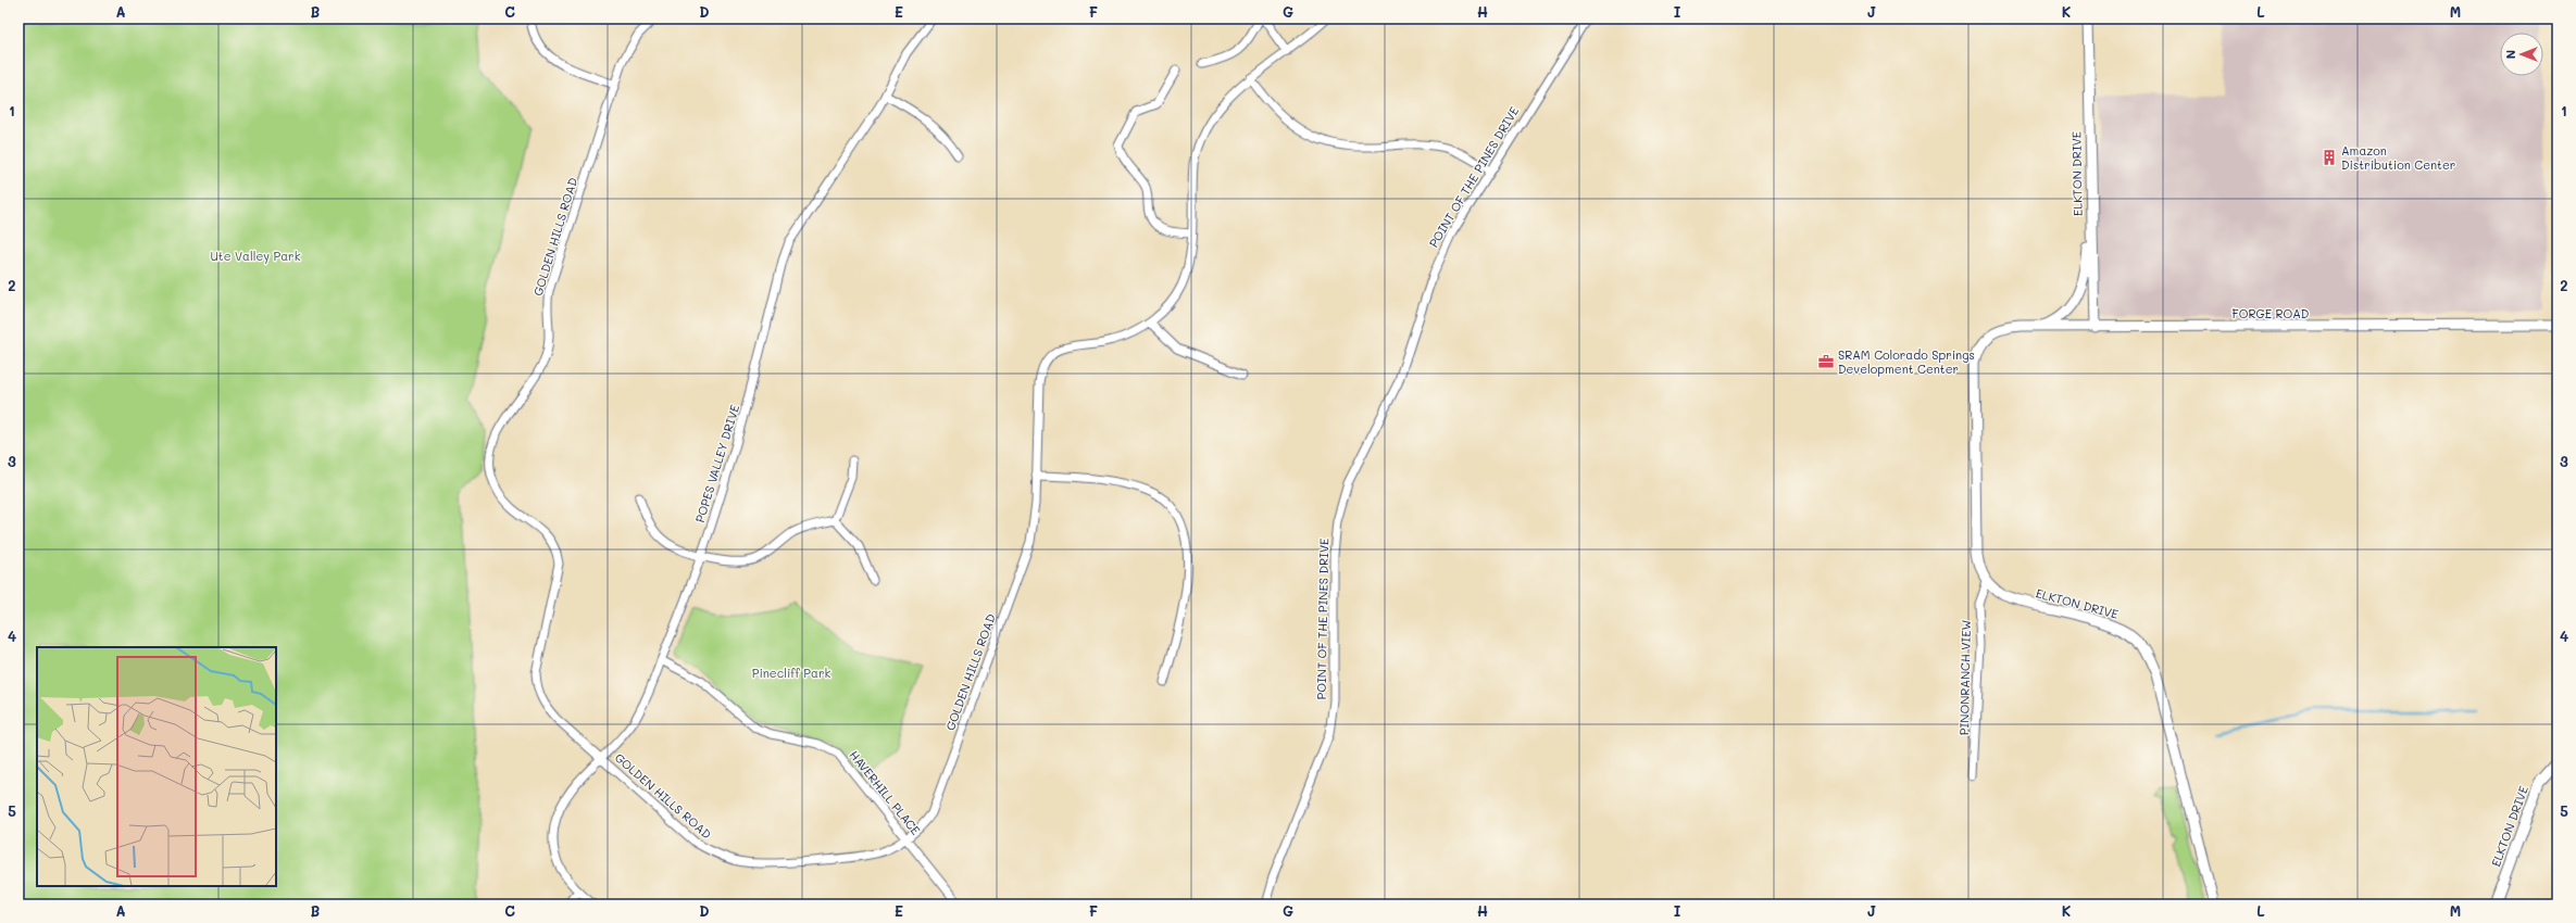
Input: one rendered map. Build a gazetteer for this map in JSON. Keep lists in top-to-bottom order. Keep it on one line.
{"streets":{"street":["ELKTON DRIVE","POINT OF THE PINES DRIVE","GOLDEN HILLS ROAD","FORGE ROAD","POPES VALLEY DRIVE","PINONRANCH VIEW","HAVERHILL PLACE"]},"crossings":[["ELKTON DRIVE","FORGE ROAD"],["ELKTON DRIVE","PINONRANCH VIEW"],["GOLDEN HILLS ROAD","POPES VALLEY DRIVE"],["GOLDEN HILLS ROAD","HAVERHILL PLACE"],["FORGE ROAD","PINONRANCH VIEW"],["POPES VALLEY DRIVE","HAVERHILL PLACE"]],"parks":["Ute Valley Park","Pinecliff Park"],"places":{"building":["Amazon Distribution Center"],"office":["SRAM Colorado Springs Development Center"]},"north":"left","grid":{"columns":["A","B","C","D","E","F","G","H","I","J","K","L","M"],"rows":["1","2","3","4","5"]}}
